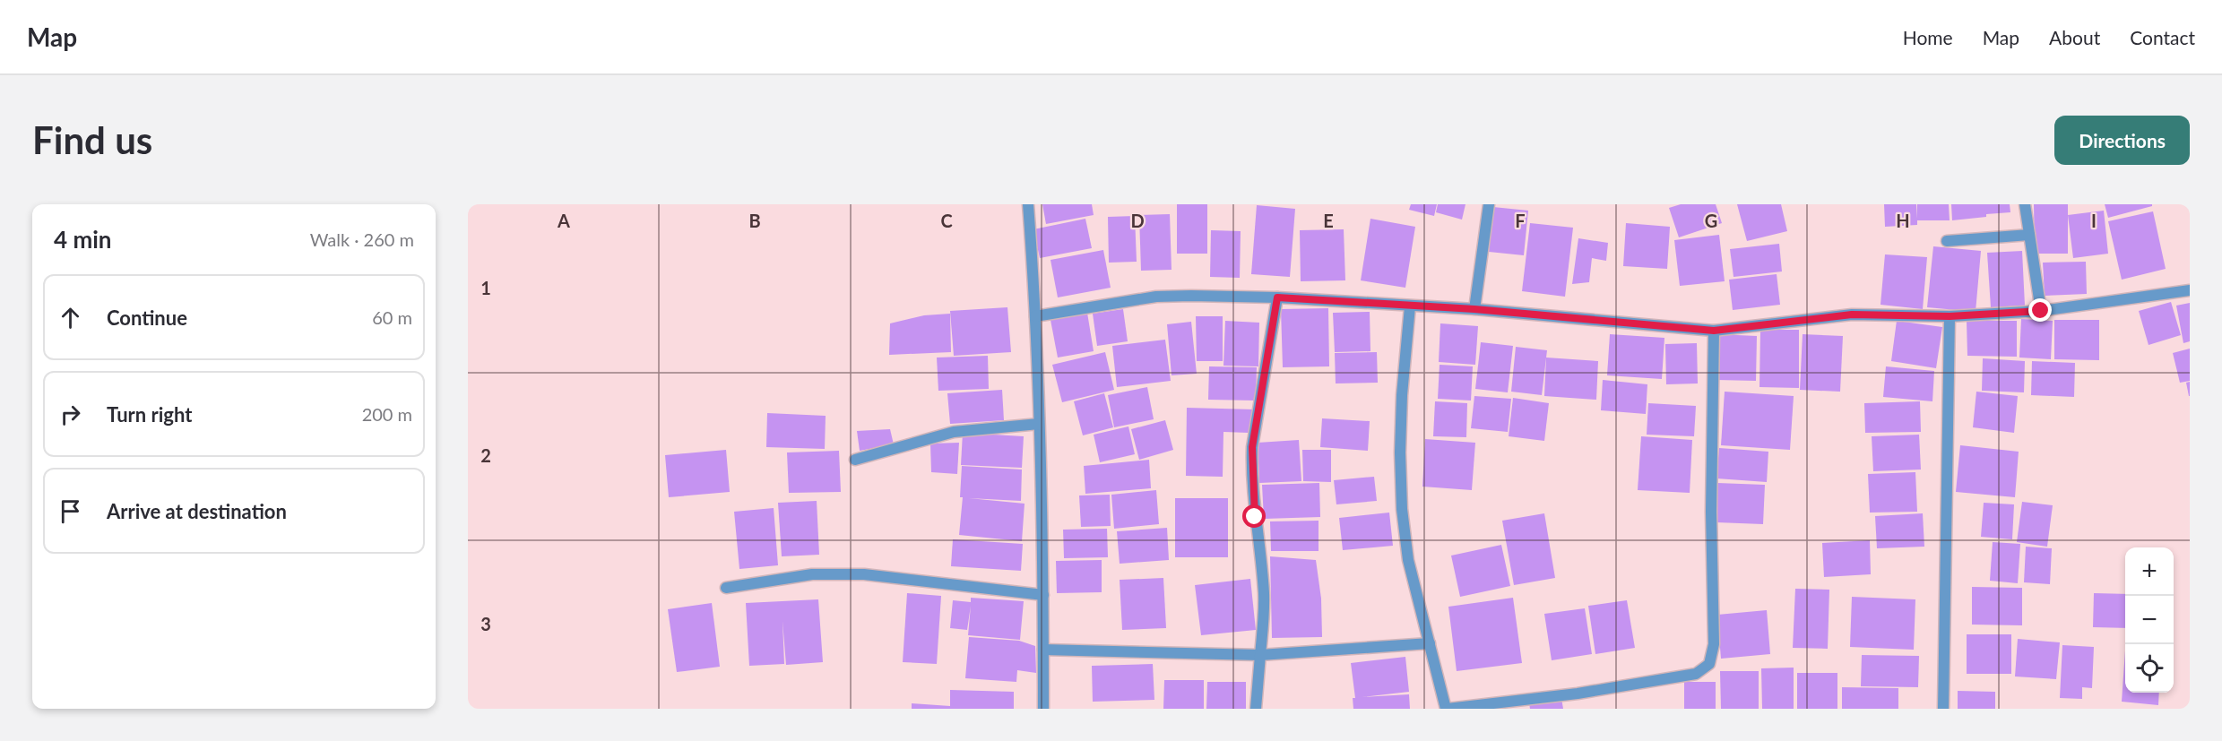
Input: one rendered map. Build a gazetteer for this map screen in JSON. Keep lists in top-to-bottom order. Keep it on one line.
{"page":{"header":"Map","nav":["Home","Map","About","Contact"],"buttons":"Directions","title":"Find us","heading":["4 min","Walk · 260 m"],"list":[["Continue","60 m"],["Turn right","200 m"],"Arrive at destination"],"map_buttons":["+","−"]},"grid":{"columns":["A","B","C","D","E","F","G","H","I"],"rows":["1","2","3"]}}
